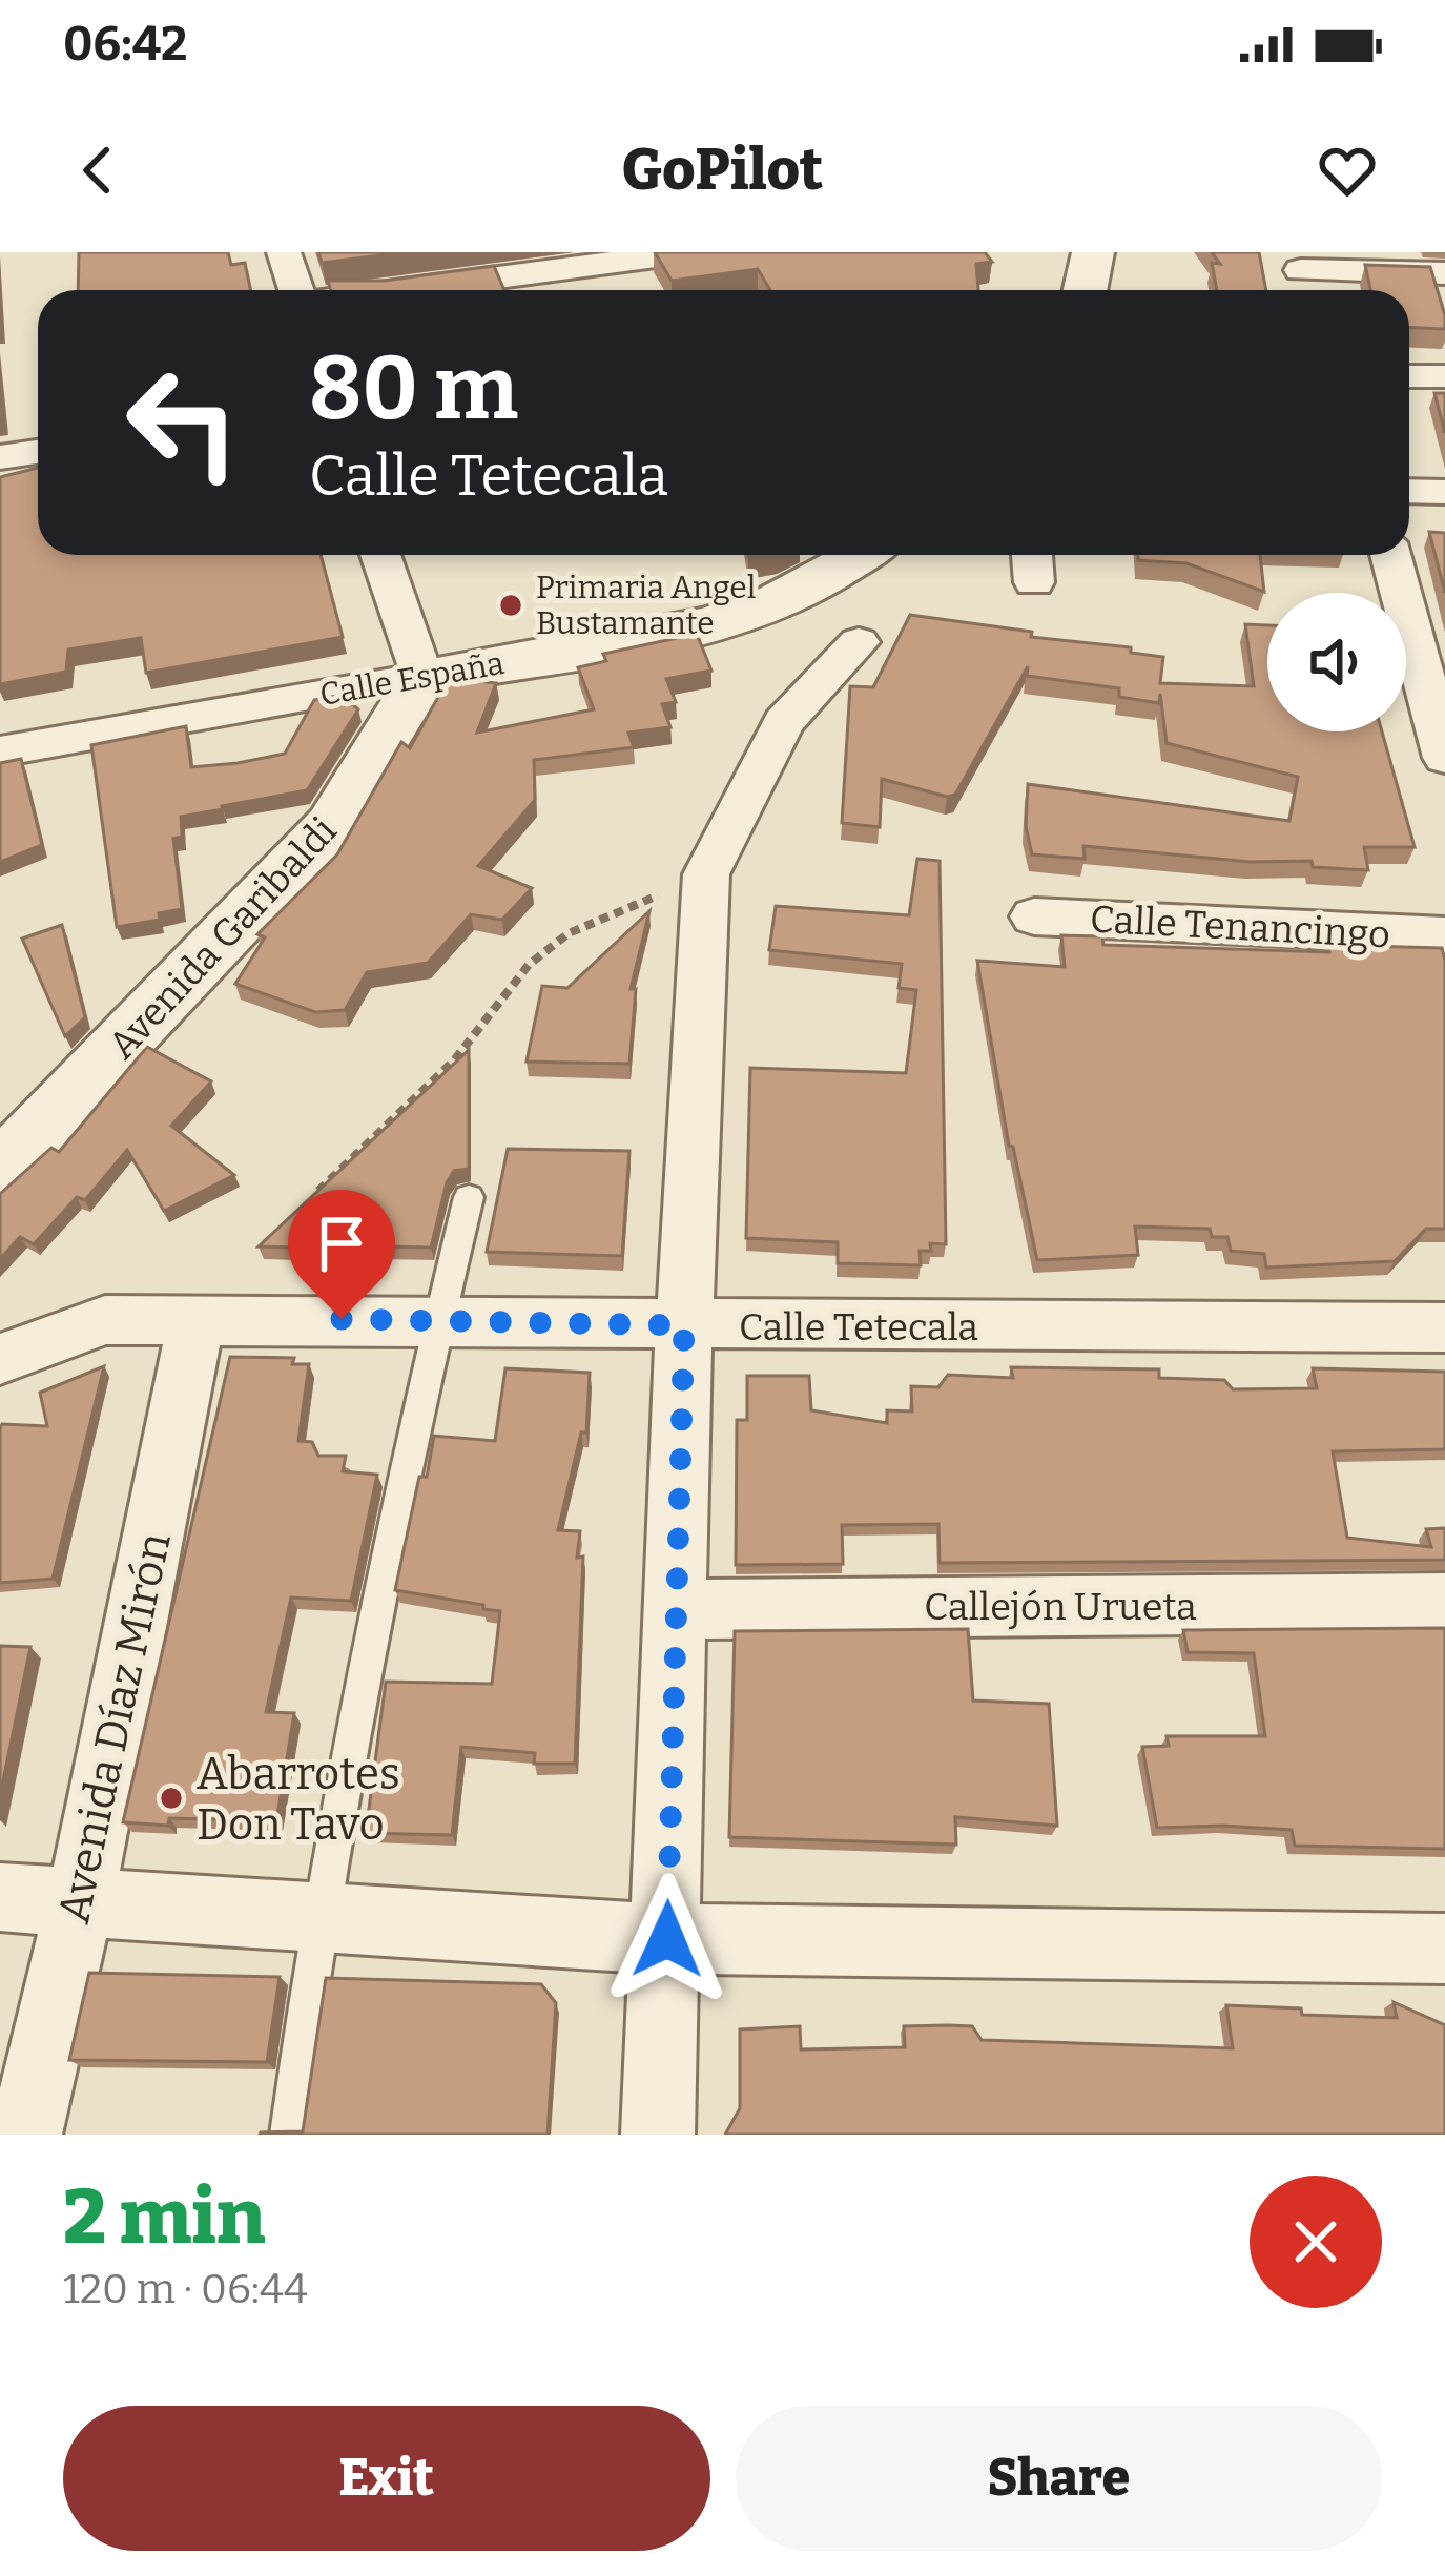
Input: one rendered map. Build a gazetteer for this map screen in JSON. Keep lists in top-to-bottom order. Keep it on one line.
{"streets":{"street":["Calle España","Calle Tenancingo","Avenida Garibaldi","Calle Tetecala","Callejón Urueta","Avenida Díaz Mirón"]},"crossings":[["Calle España","Avenida Garibaldi"],["Calle Tetecala","Avenida Díaz Mirón"]],"places":["Primaria Angel Bustamante","Abarrotes Don Tavo"],"page":{"status":"06:42","header":"GoPilot","turn":["80 m","Calle Tetecala"],"heading":["2 min","120 m · 06:44"],"buttons":["Exit","Share"]}}
